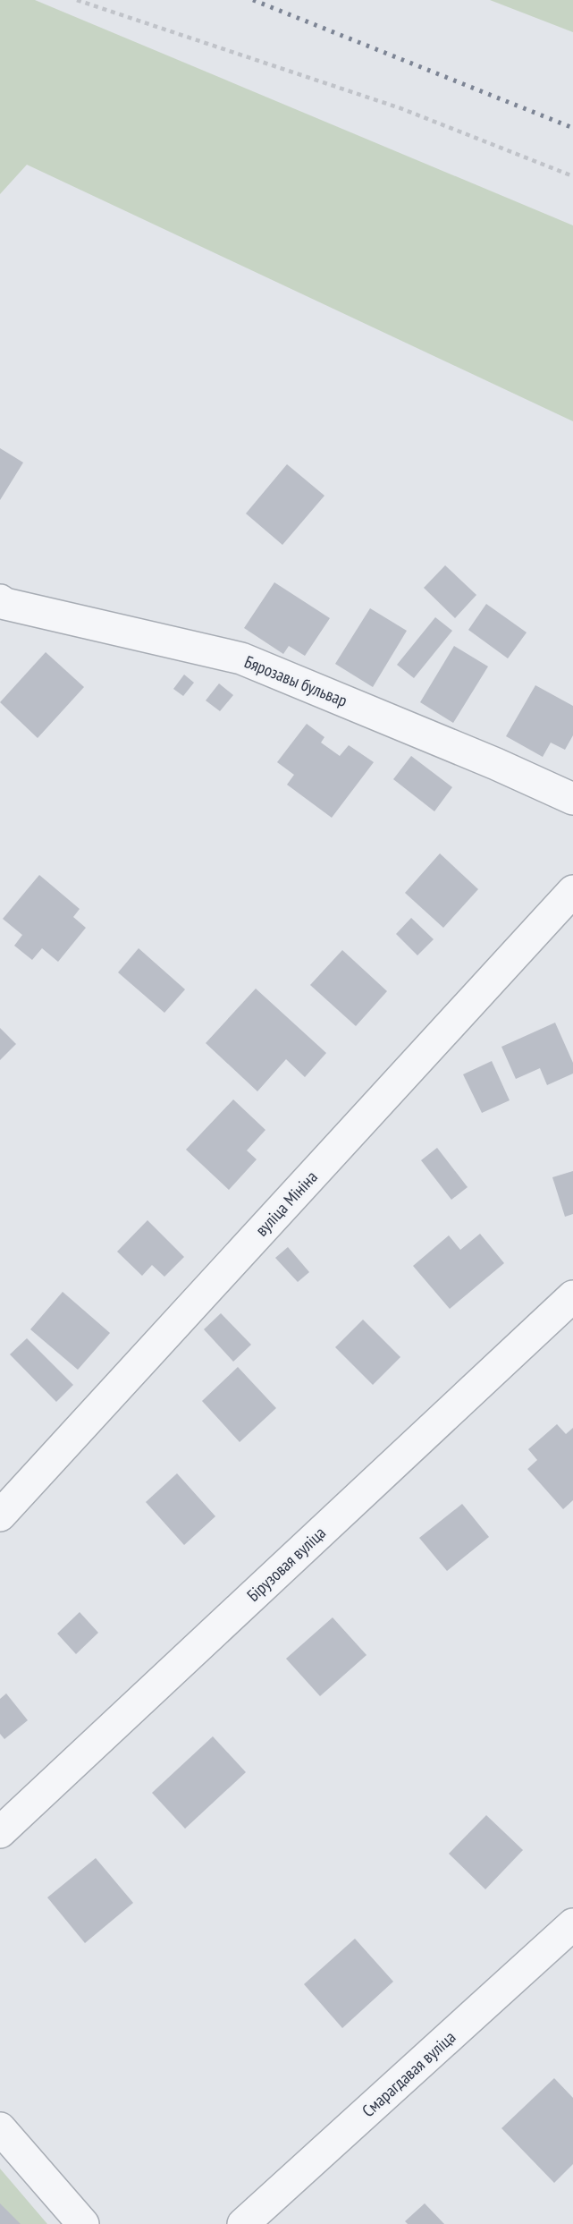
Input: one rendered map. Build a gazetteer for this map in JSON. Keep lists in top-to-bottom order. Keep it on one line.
{"streets":{"street":["Бярозавы бульвар","вуліца Мініна","Бірузовая вуліца","Смарагдавая вуліца"]}}
